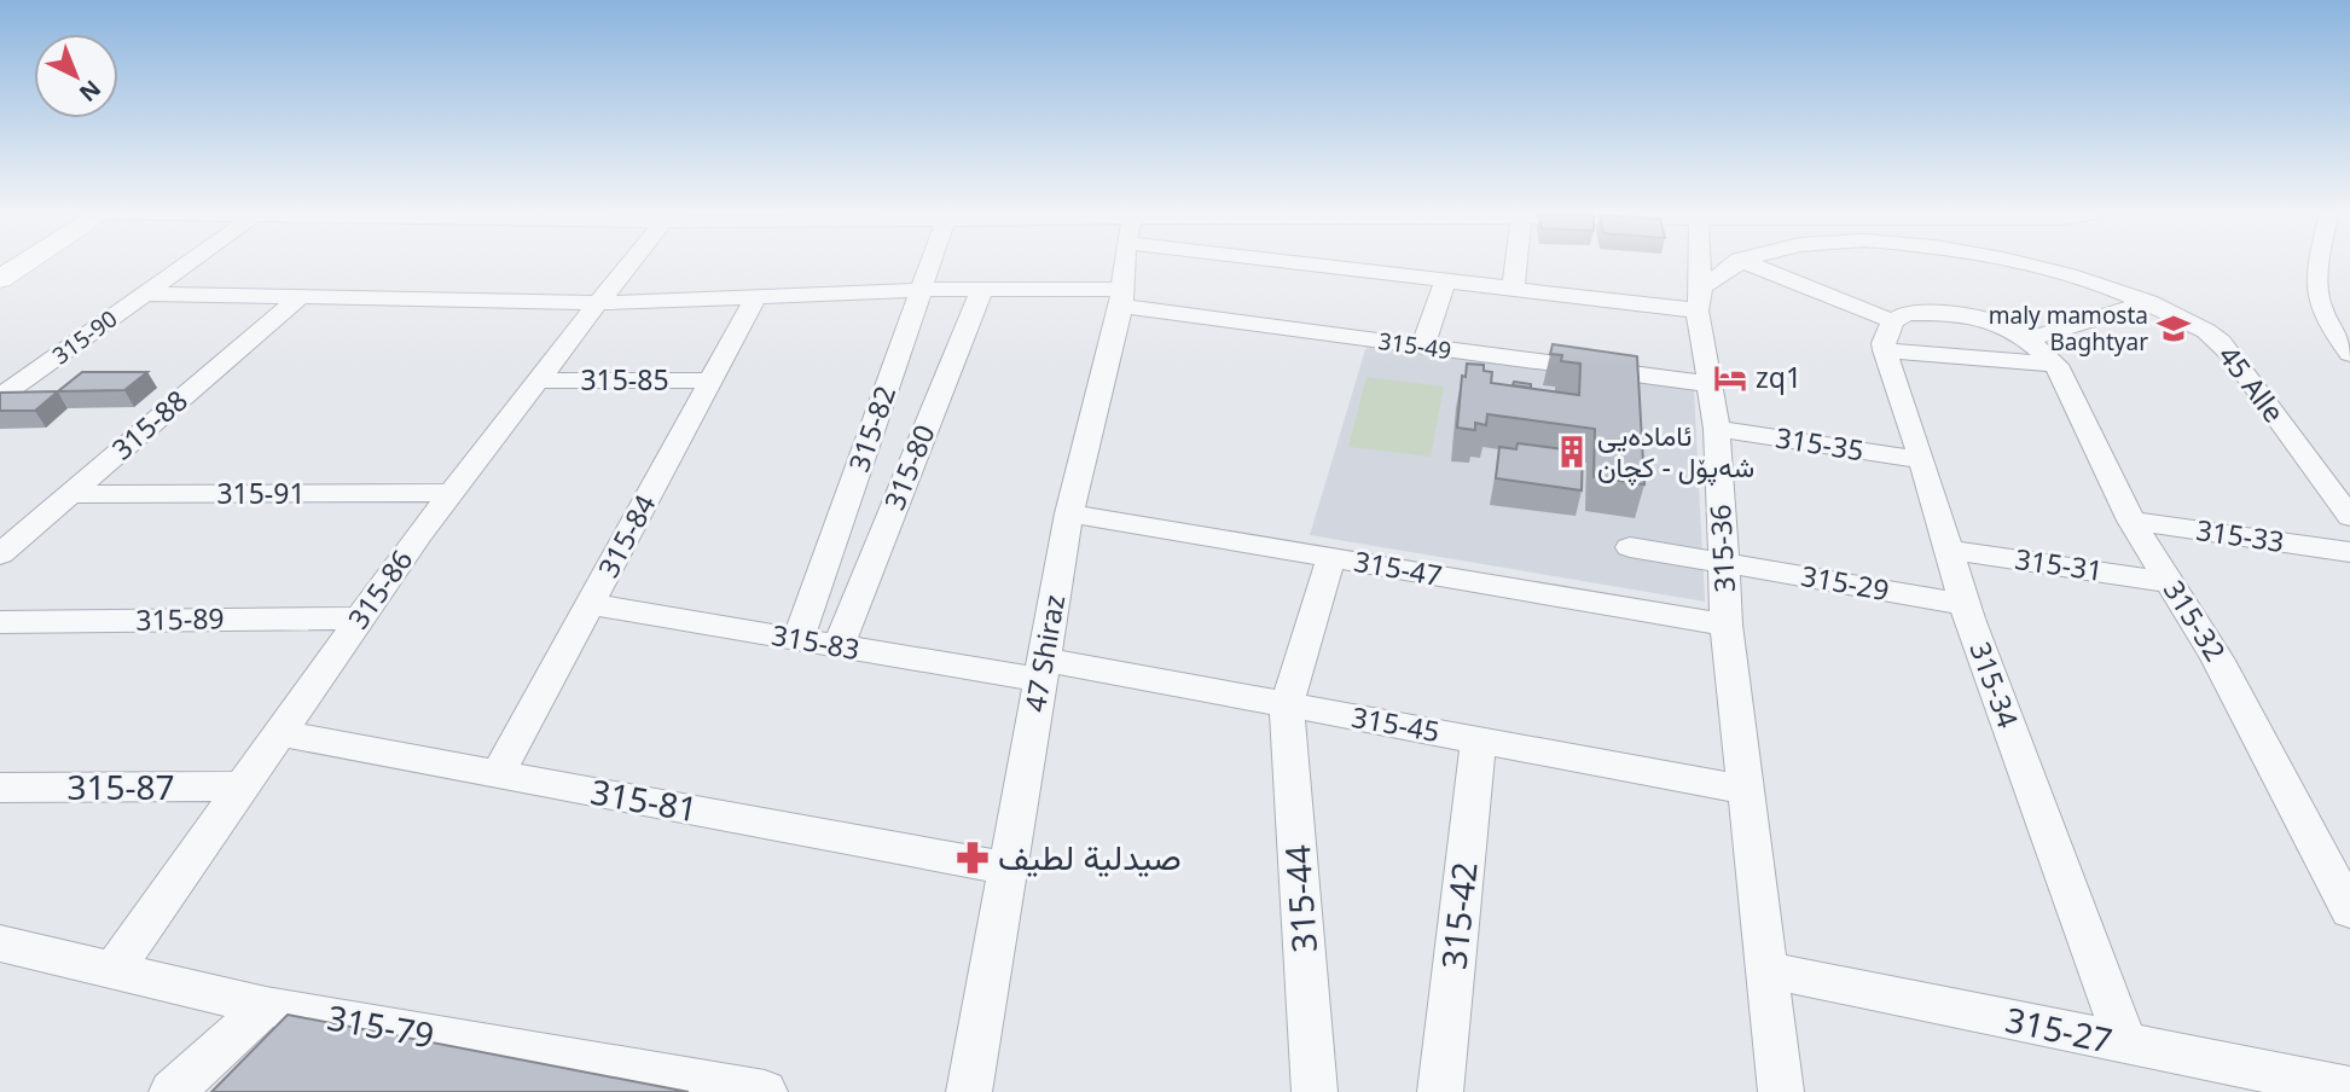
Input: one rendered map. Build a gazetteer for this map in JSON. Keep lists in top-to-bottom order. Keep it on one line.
{"streets":{"street":["315-90","315-49","315-85","45 Alle","315-88","315-82","315-35","315-80","315-91","315-84","315-33","315-36","315-31","315-47","315-29","315-86","315-89","315-32","315-83","47 Shiraz","315-34","315-45","315-87","315-81","315-44","315-42","315-79","315-27"]},"crossings":[["315-90","315-49"],["315-49","315-88"],["315-49","315-82"],["315-49","315-80"],["315-49","315-84"],["315-49","315-36"],["315-49","315-86"],["315-49","47 Shiraz"],["315-85","315-84"],["315-85","315-86"],["315-88","315-91"],["315-82","315-83"],["315-35","315-36"],["315-35","315-34"],["315-80","315-83"],["315-91","315-86"],["315-84","315-83"],["315-84","315-81"],["315-33","315-32"],["315-36","315-47"],["315-36","315-29"],["315-36","315-45"],["315-36","315-27"],["315-31","315-32"],["315-31","315-34"],["315-47","47 Shiraz"],["315-29","315-34"],["315-86","315-89"],["315-86","315-87"],["315-86","315-81"],["315-86","315-79"],["315-32","315-34"],["315-83","47 Shiraz"],["315-83","315-45"],["47 Shiraz","315-45"],["47 Shiraz","315-81"],["315-34","315-27"],["315-45","315-44"],["315-45","315-42"]],"places":{"school or university":["maly mamosta Baghtyar"],"hotel":["zq1"],"building":["ئامادەیی شەپۆل - کچان"],"pharmacy":["صیدلیة لطیف"]},"north":"bottom right"}
